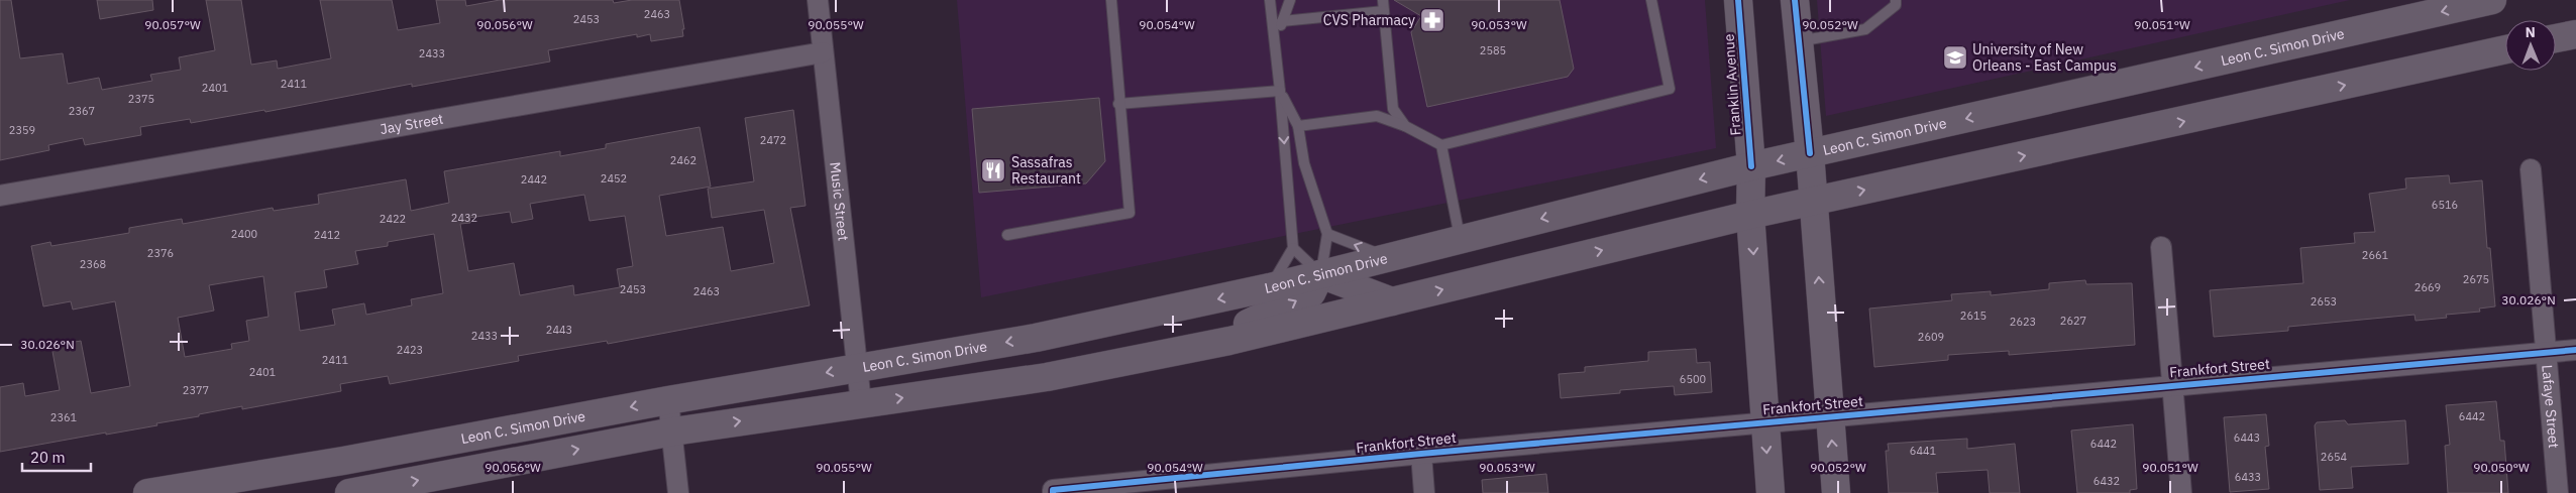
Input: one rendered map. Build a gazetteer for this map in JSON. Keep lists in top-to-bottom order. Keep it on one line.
{"streets":{"main road":["Leon C. Simon Drive","Franklin Avenue"],"street":["Jay Street","Music Street","Frankfort Street","Lafaye Street"]},"crossings":[["Leon C. Simon Drive","Franklin Avenue"],["Leon C. Simon Drive","Music Street"],["Franklin Avenue","Frankfort Street"],["Jay Street","Music Street"],["Frankfort Street","Lafaye Street"]],"places":{"pharmacy":["CVS Pharmacy"],"school or university":["University of New Orleans - East Campus"],"restaurant":["Sassafras Restaurant"]},"house_numbers":["2463","2453","2585","2433","2411","2401","2375","2367","2359","2472","2462","2452","2442","6516","2432","2422","2400","2412","2376","2661","2368","2675","2669","2453","2463","2653","2615","2627","2623","2443","2433","2609","2423","2411","2401","6500","2377","6442","2361","6443","6442","6441","2654","6433","6432"],"scale_bar":"20 m","north":"top","coordinates":["90.057°W","90.056°W","90.055°W","90.054°W","90.053°W","90.052°W","90.051°W","30.026°N","90.050°W"]}
